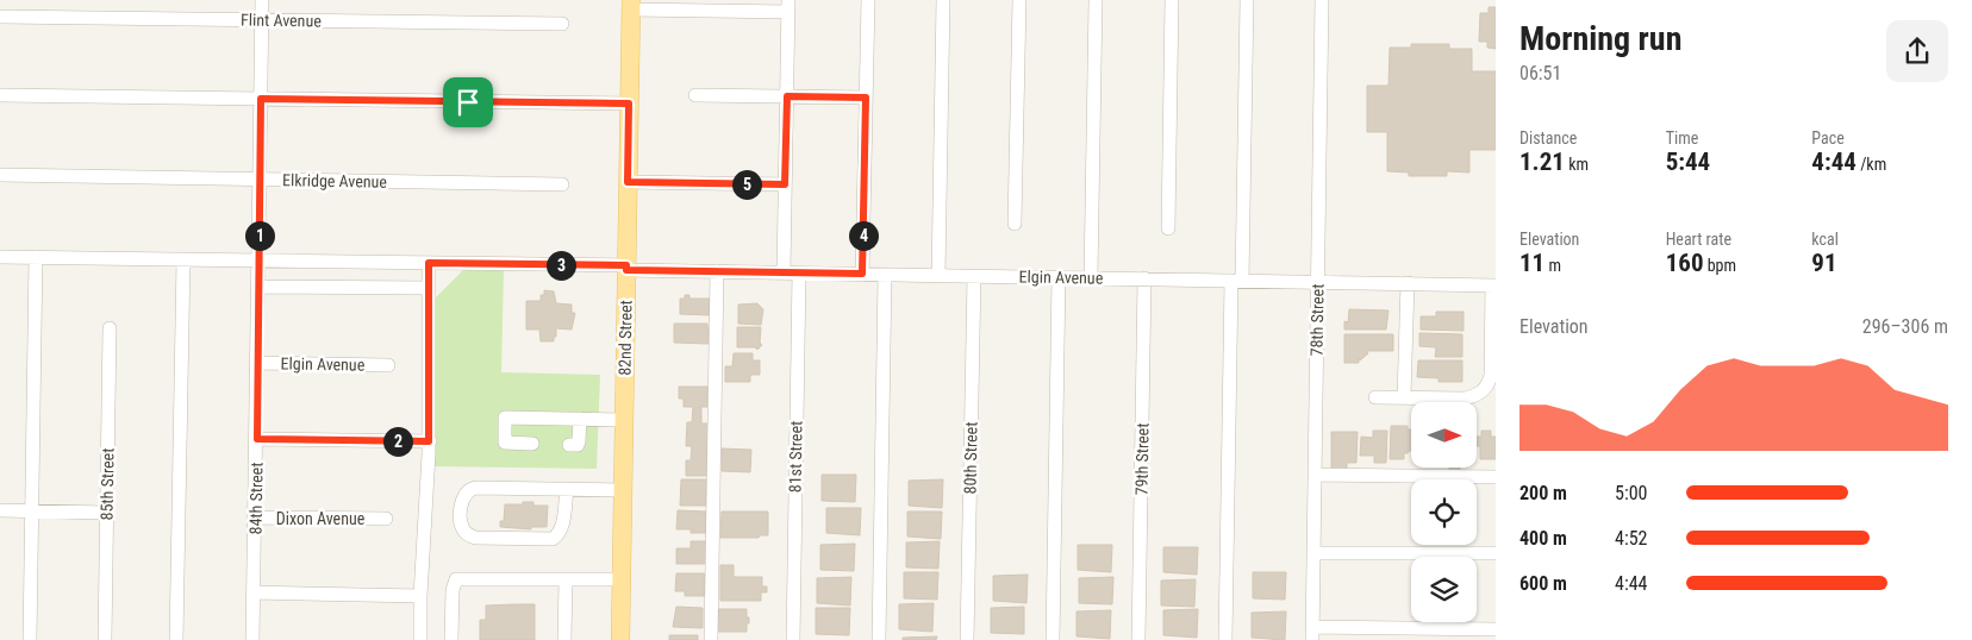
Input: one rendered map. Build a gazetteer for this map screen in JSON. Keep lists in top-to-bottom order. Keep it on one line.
{"streets":{"main road":["82nd Street"],"street":["Flint Avenue","Elkridge Avenue","Elgin Avenue","78th Street","81st Street","80th Street","79th Street","85th Street","84th Street","Dixon Avenue"]},"crossings":[["Flint Avenue","84th Street"],["Elkridge Avenue","84th Street"],["Elgin Avenue","78th Street"],["Elgin Avenue","82nd Street"],["Elgin Avenue","81st Street"],["Elgin Avenue","80th Street"],["Elgin Avenue","79th Street"],["Elgin Avenue","84th Street"],["84th Street","Dixon Avenue"]],"north":"right","page":{"heading":["Morning run","06:51"],"stats":[["Distance","1.21 km"],["Time","5:44"],["Pace","4:44 /km"],["Elevation","11 m"],["Heart rate","160 bpm"],["kcal","91"]],"pins":["5","1","4","3","2"],"chart":["Elevation","296–306 m"],"list":[{"name":"200 m","note":"5:00"},{"name":"400 m","note":"4:52"},{"name":"600 m","note":"4:44"}]}}
